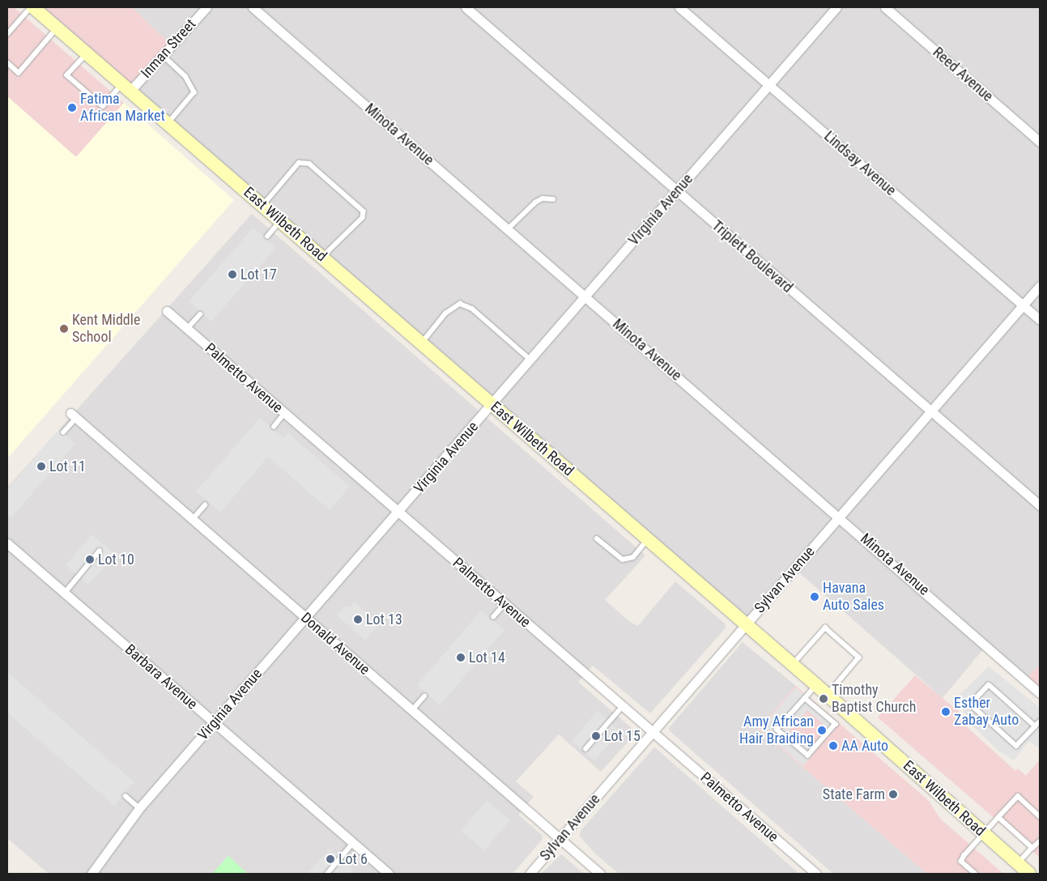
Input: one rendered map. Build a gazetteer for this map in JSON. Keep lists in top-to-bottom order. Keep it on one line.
{"streets":{"main road":["East Wilbeth Road"],"street":["Inman Street","Reed Avenue","Minota Avenue","Lindsay Avenue","Virginia Avenue","Triplett Boulevard","Palmetto Avenue","Sylvan Avenue","Donald Avenue","Barbara Avenue"]},"crossings":[["Inman Street","East Wilbeth Road"],["Minota Avenue","Virginia Avenue"],["Minota Avenue","Sylvan Avenue"],["Lindsay Avenue","Virginia Avenue"],["Lindsay Avenue","Sylvan Avenue"],["Virginia Avenue","East Wilbeth Road"],["Virginia Avenue","Triplett Boulevard"],["Virginia Avenue","Palmetto Avenue"],["Virginia Avenue","Donald Avenue"],["Virginia Avenue","Barbara Avenue"],["East Wilbeth Road","Sylvan Avenue"],["Triplett Boulevard","Sylvan Avenue"],["Palmetto Avenue","Sylvan Avenue"],["Sylvan Avenue","Donald Avenue"]],"places":["Fatima African Market","Lot 17","Kent Middle School","Lot 11","Lot 10","Havana Auto Sales","Lot 13","Lot 14","Timothy Baptist Church","Esther Zabay Auto","Amy African Hair Braiding","Lot 15","AA Auto","State Farm","Lot 6"]}
